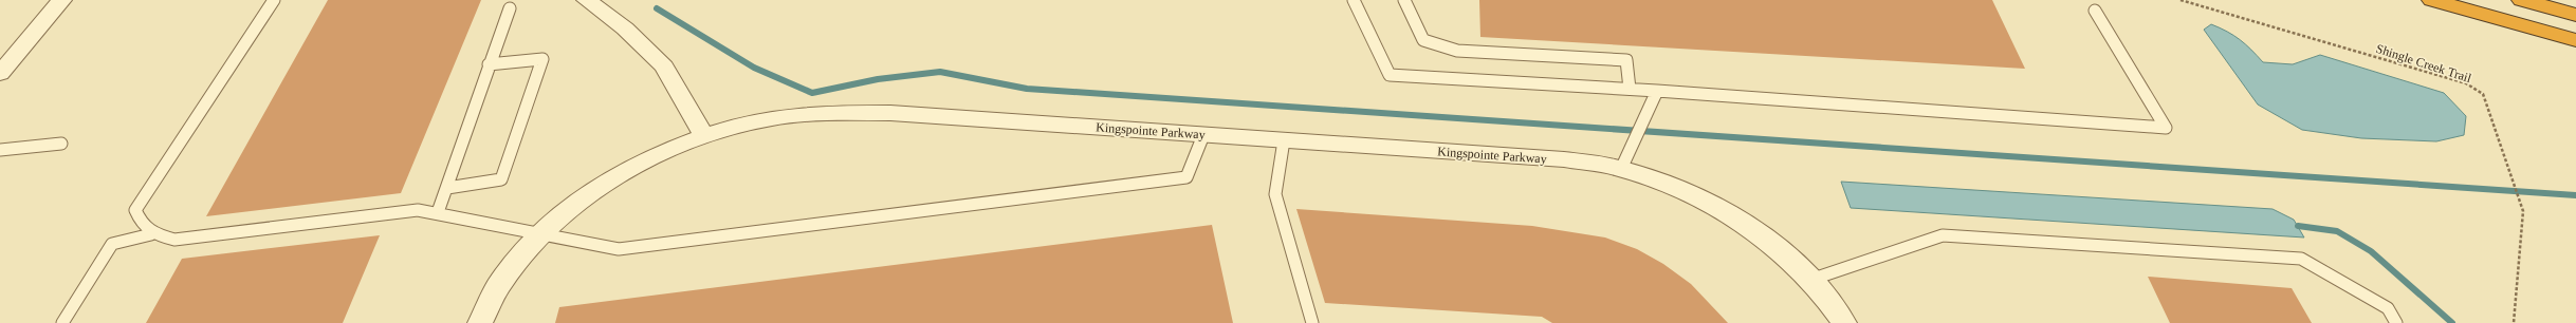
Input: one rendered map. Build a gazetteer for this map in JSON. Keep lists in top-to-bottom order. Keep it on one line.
{"streets":{"street":["Kingspointe Parkway"],"path":["Shingle Creek Trail"]}}
